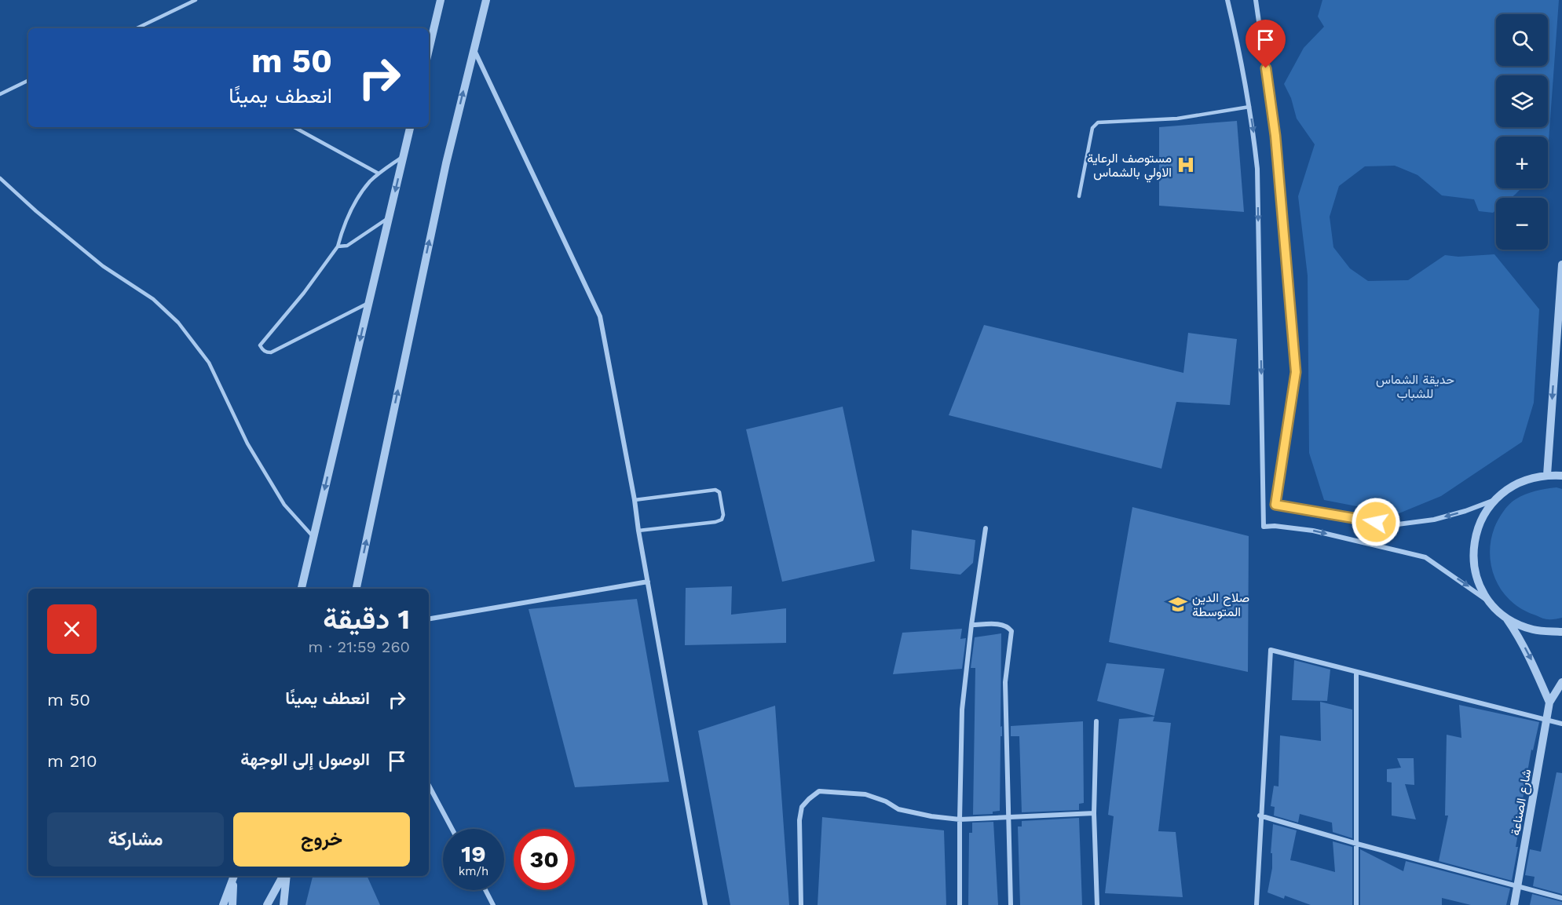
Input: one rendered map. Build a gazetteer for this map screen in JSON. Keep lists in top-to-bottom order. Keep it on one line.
{"streets":{"street":["شارع الصناعة"]},"parks":["حديقة الشماس للشباب"],"places":{"hospital":["مستوصف الرعاية الاولي بالشماس"],"school or university":["صلاح الدين المتوسطة"]},"page":{"map_buttons":["+","−"],"turn":["50 m","انعطف يمينًا"],"heading":["1 دقيقة","260 m · 21:59"],"list":[{"name":"انعطف يمينًا","value":"50 m"},{"name":"الوصول إلى الوجهة","value":"210 m"}],"buttons":["خروج","مشاركة"],"speed":"19 km/h","limit":"30"}}
